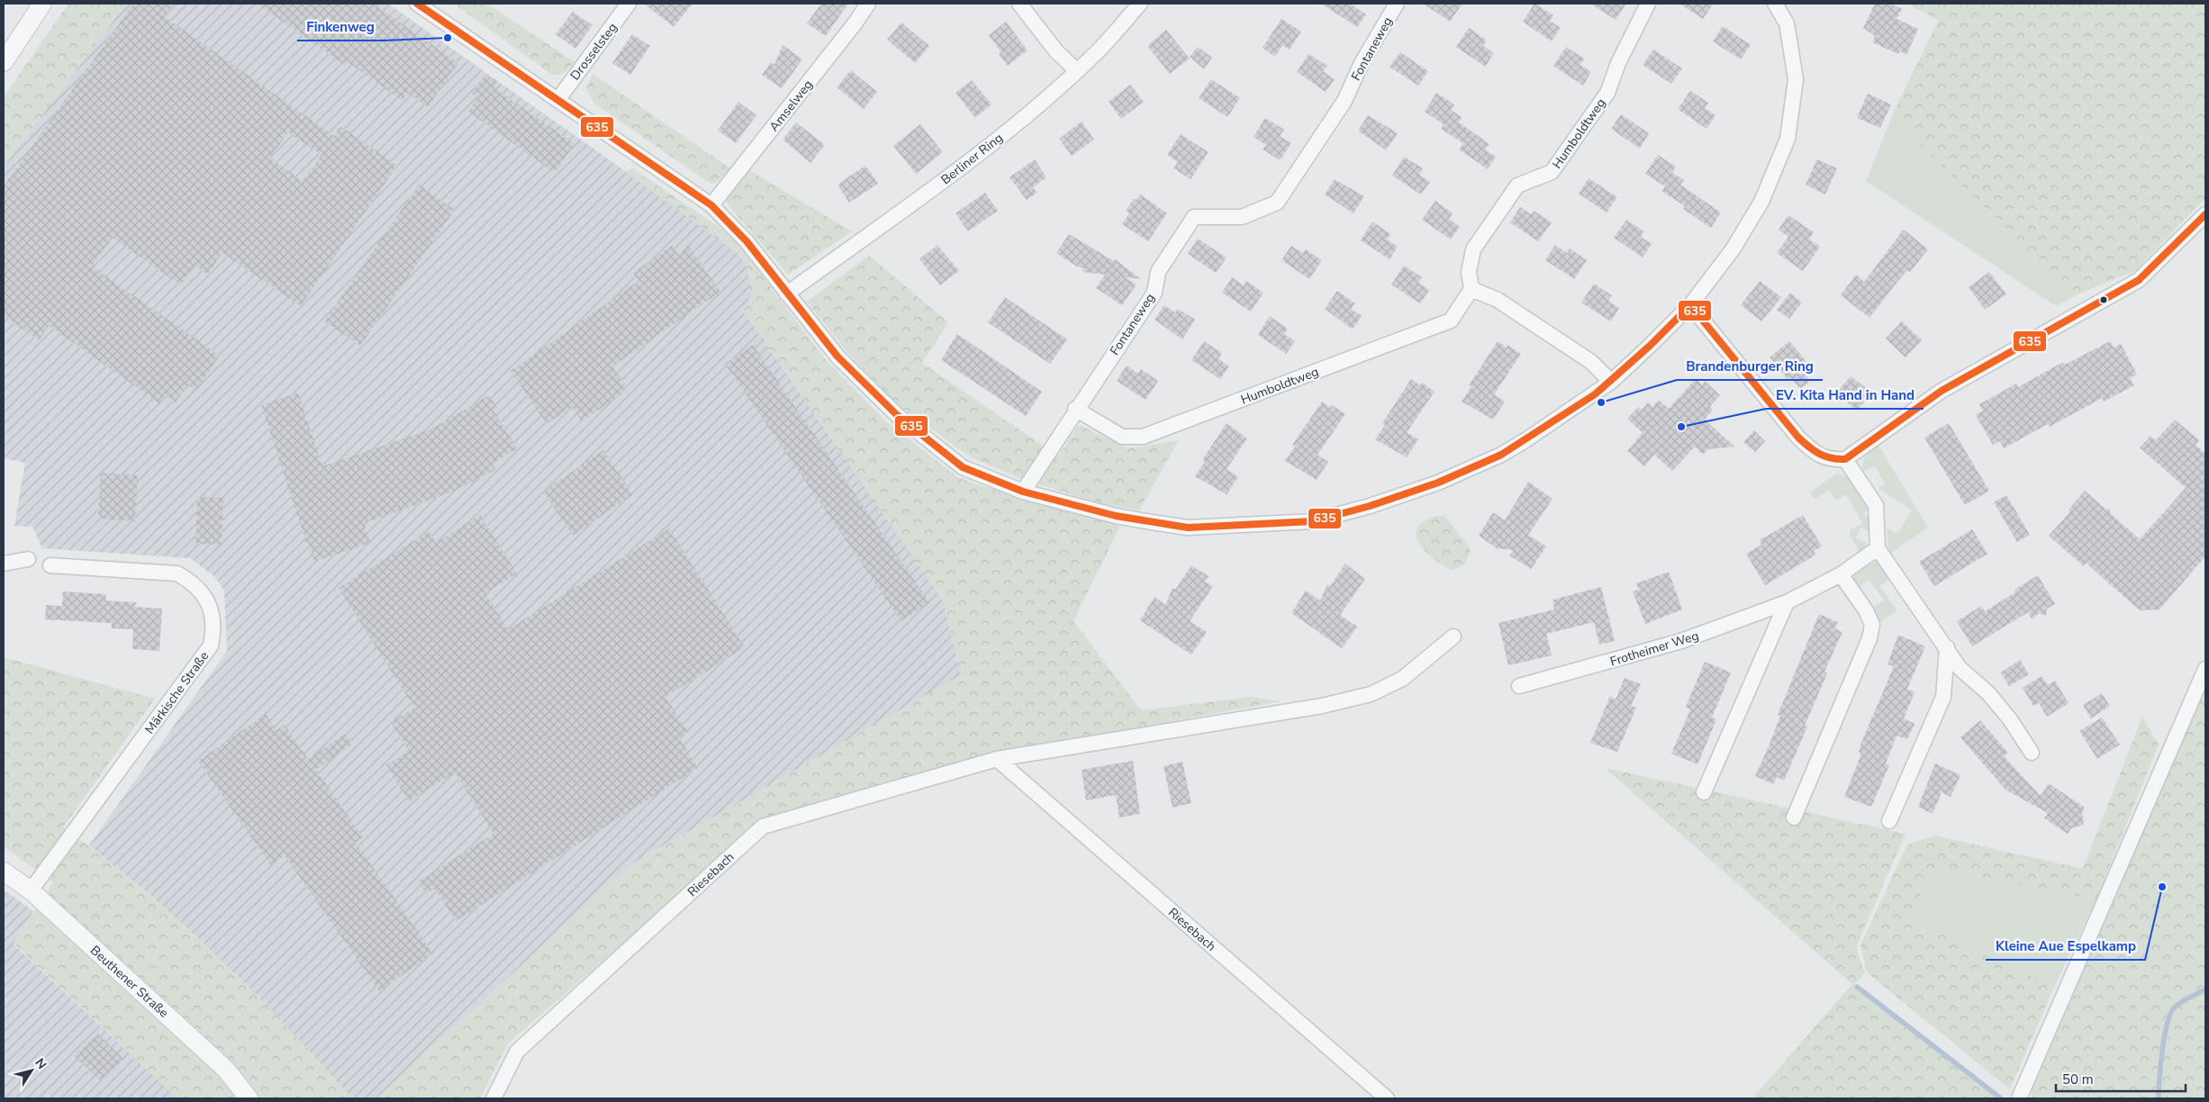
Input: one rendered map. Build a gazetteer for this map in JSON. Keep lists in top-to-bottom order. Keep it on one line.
{"streets":{"street":["Fontaneweg","Drosselsteg","Amselweg","Humboldtweg","Berliner Ring","Frotheimer Weg","Märkische Straße","Riesebach","Beuthener Straße"]},"crossings":[["Fontaneweg","Humboldtweg"],["Märkische Straße","Beuthener Straße"]],"places":["Finkenweg","Brandenburger Ring","EV. Kita Hand in Hand","Kleine Aue Espelkamp"],"lines":["transit line 635"],"scale_bar":"50 m","north":"top right"}
